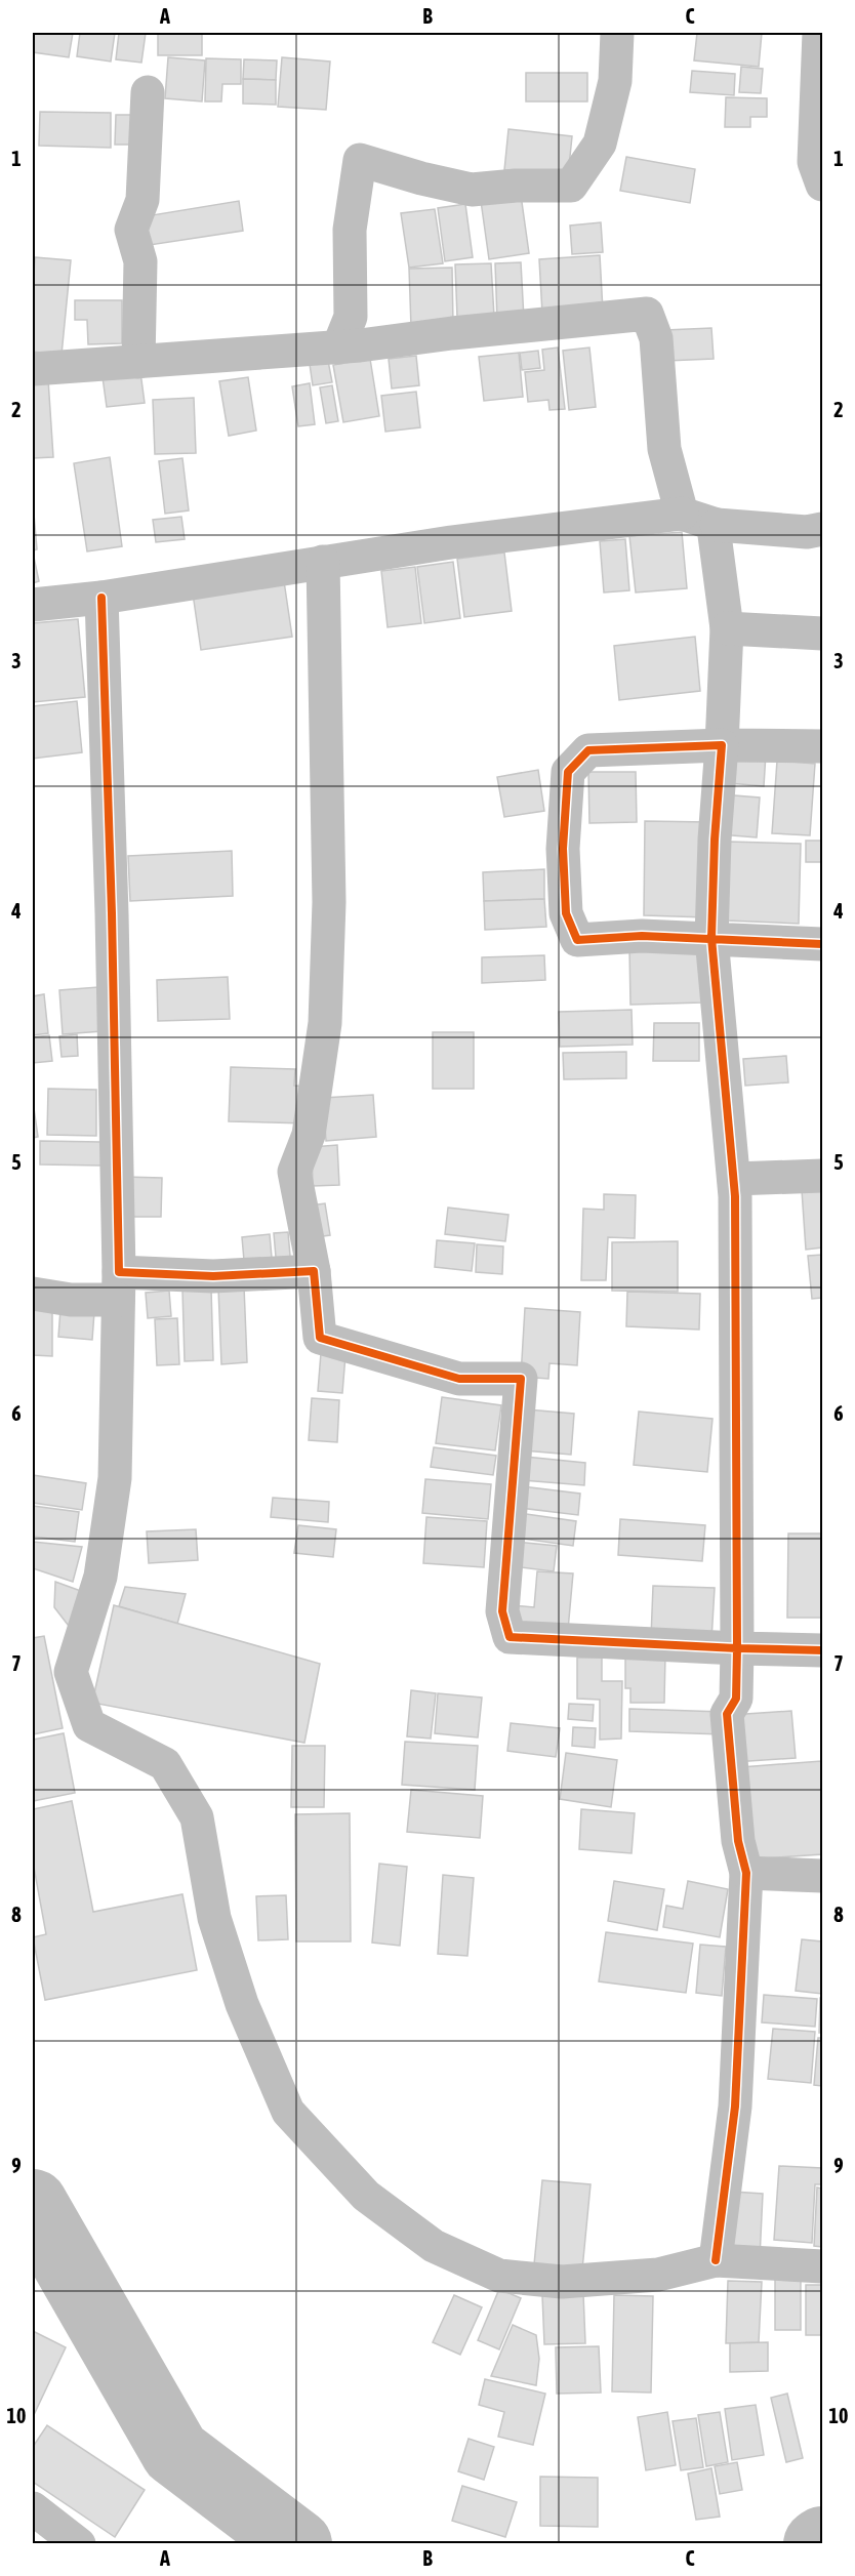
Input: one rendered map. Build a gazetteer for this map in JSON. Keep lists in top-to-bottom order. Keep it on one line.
{"grid":{"columns":["A","B","C"],"rows":["1","2","3","4","5","6","7","8","9","10"]}}
